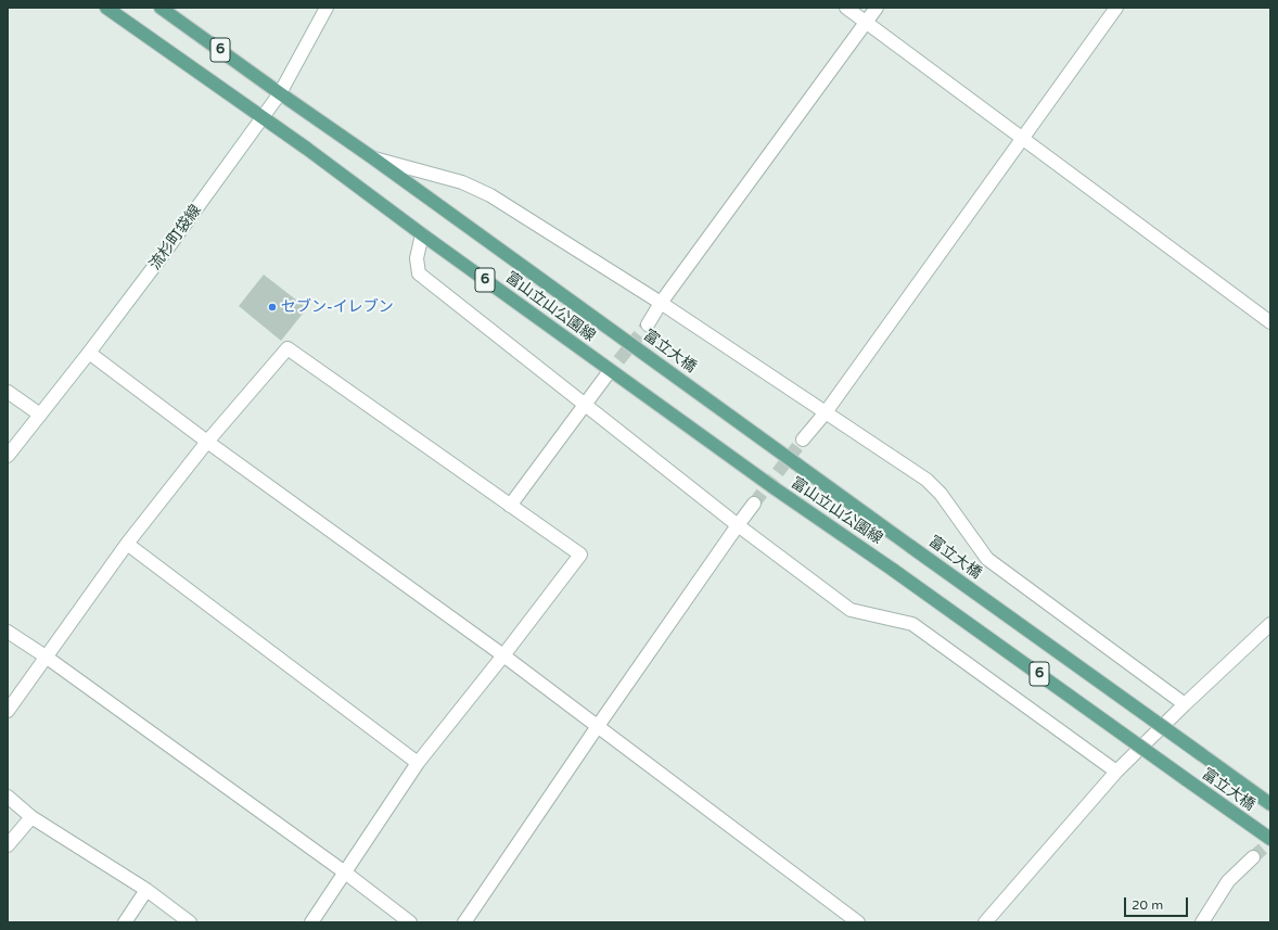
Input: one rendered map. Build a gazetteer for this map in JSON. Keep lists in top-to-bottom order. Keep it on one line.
{"streets":{"main road":["6","富山立山公園線","富立大橋"],"street":["流杉町袋線"]},"crossings":[["流杉町袋線","富山立山公園線"],["富山立山公園線","富立大橋"]],"places":["セブン-イレブン"],"scale_bar":"20 m"}
